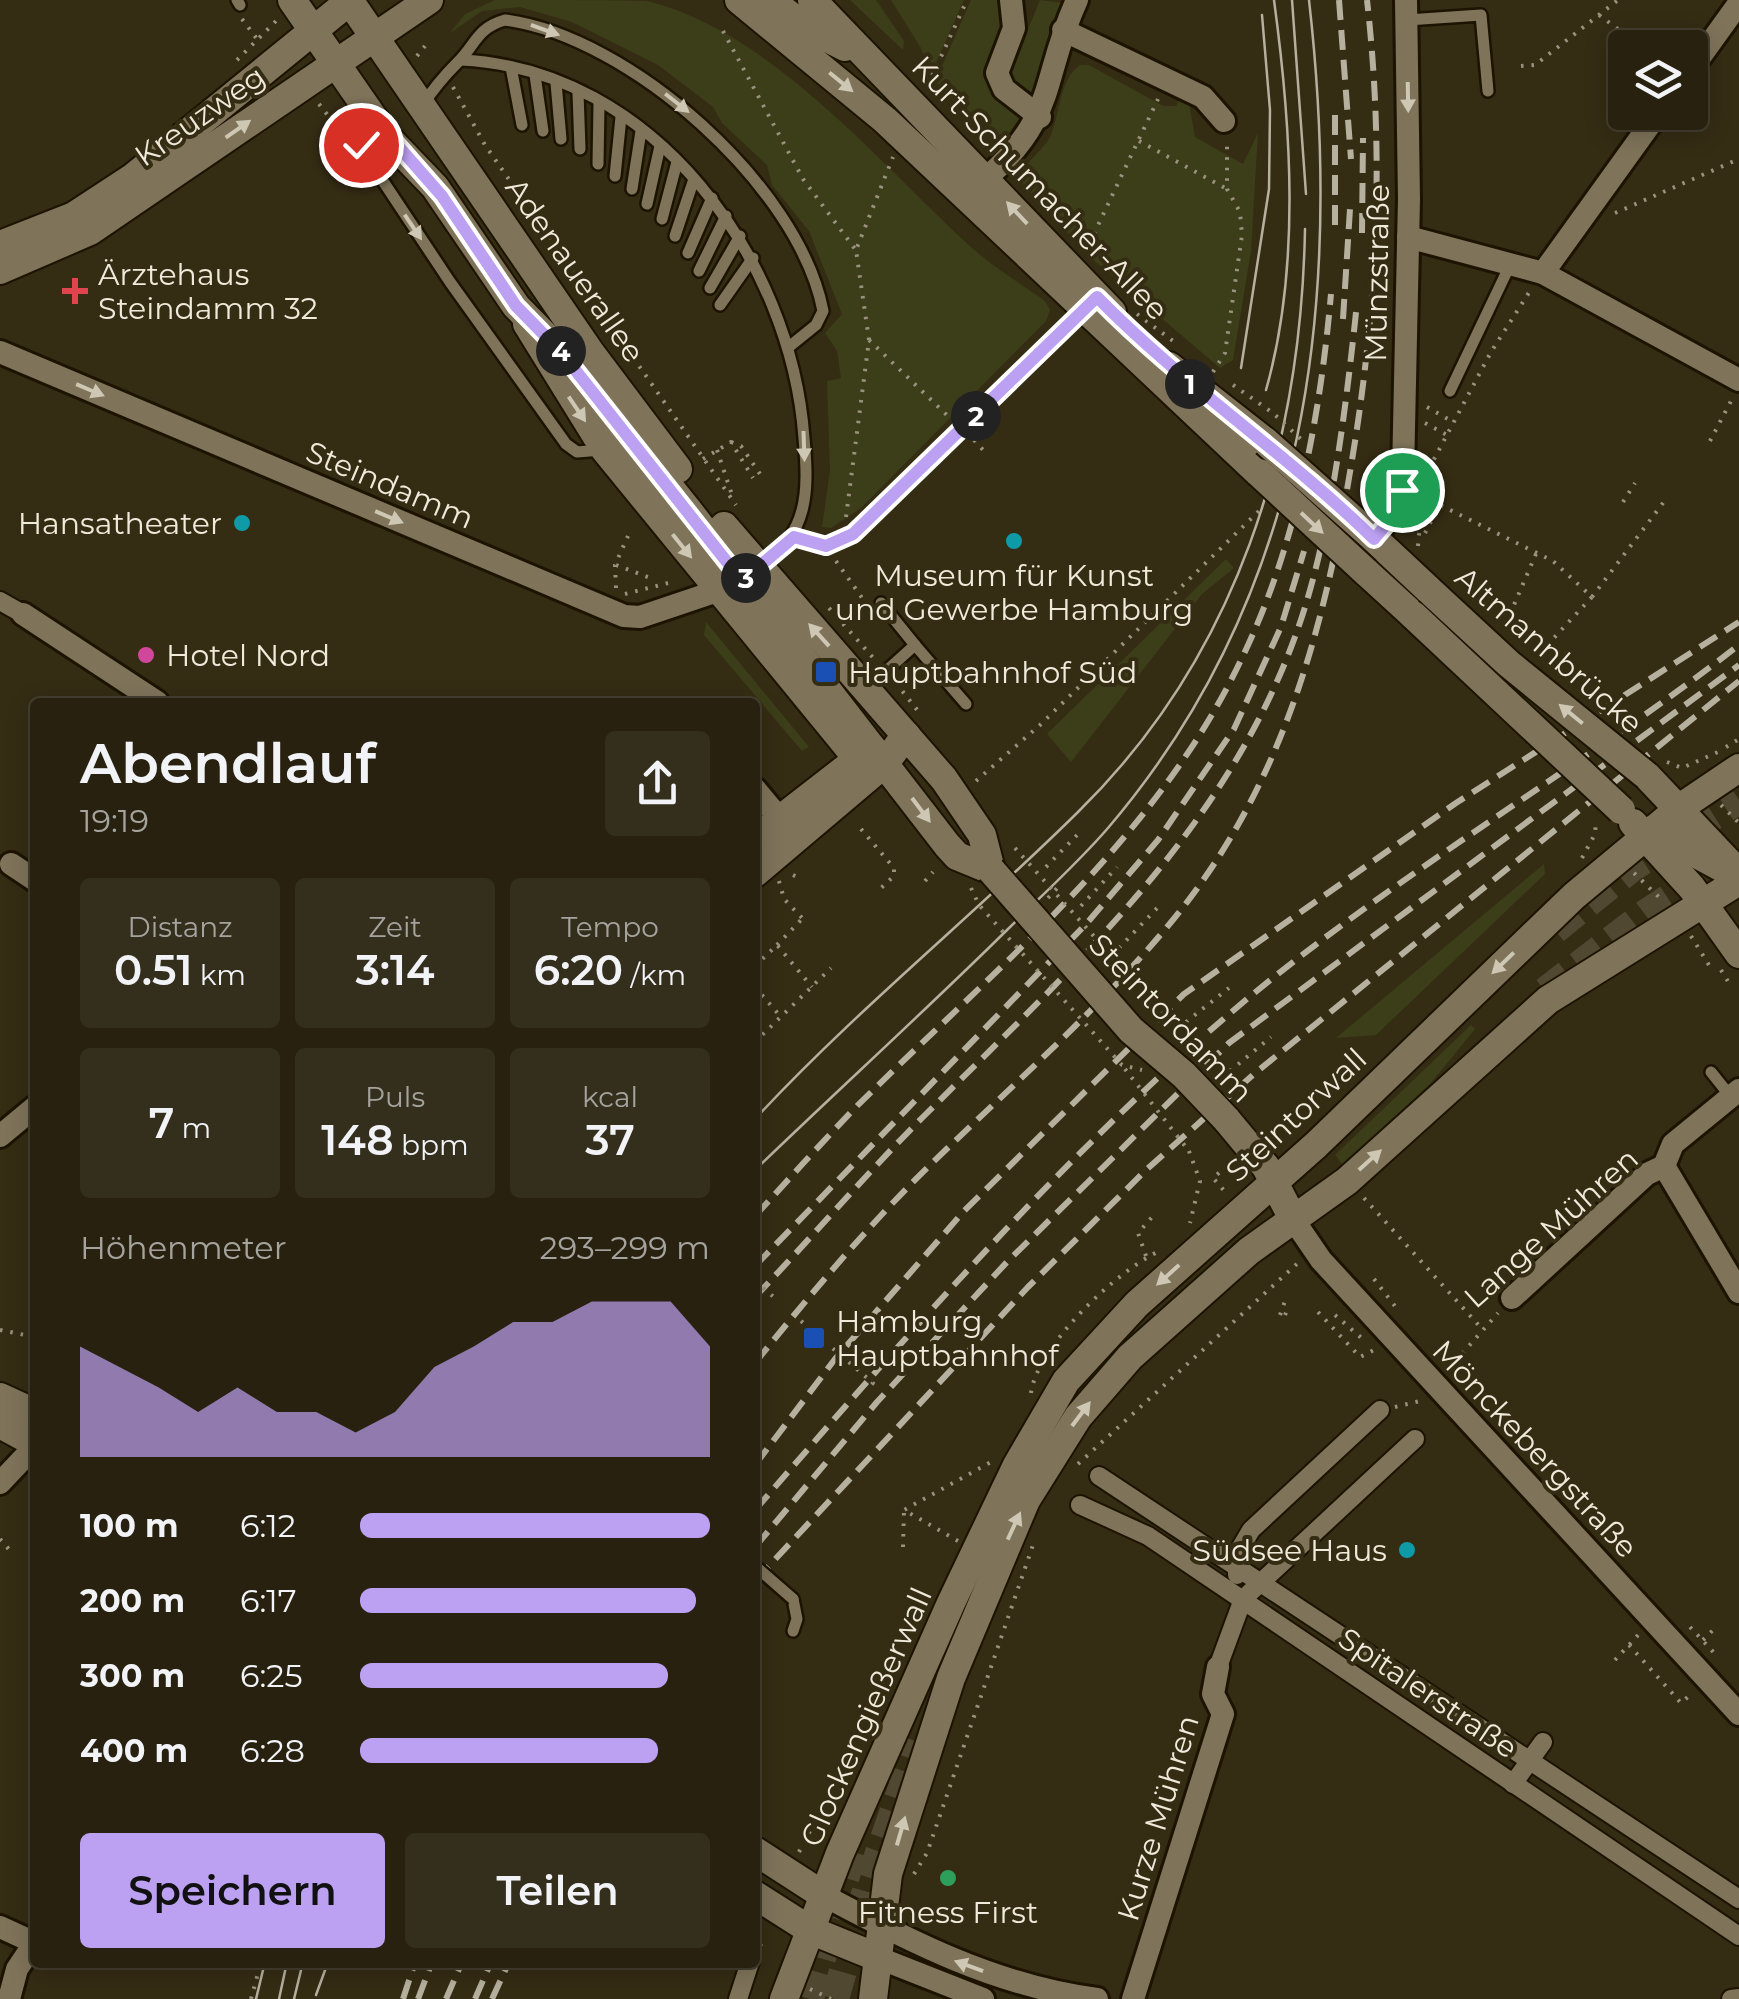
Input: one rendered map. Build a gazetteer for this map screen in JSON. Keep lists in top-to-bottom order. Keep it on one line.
{"streets":{"main road":["Kreuzweg","Kurt-Schumacher-Allee","Adenauerallee","Altmannbrücke","Steintordamm","Steintorwall","Glockengießerwall"],"street":["Münzstraße","Steindamm","Lange Mühren","Mönckebergstraße","Spitalerstraße","Kurze Mühren"]},"crossings":[["Kreuzweg","Adenauerallee"],["Kurt-Schumacher-Allee","Altmannbrücke"],["Kurt-Schumacher-Allee","Steintorwall"],["Adenauerallee","Steindamm"],["Adenauerallee","Steintordamm"],["Münzstraße","Altmannbrücke"],["Steindamm","Steintordamm"],["Altmannbrücke","Steintorwall"],["Steintordamm","Steintorwall"],["Steintordamm","Mönckebergstraße"],["Steintorwall","Glockengießerwall"],["Spitalerstraße","Kurze Mühren"]],"one_way":["Münzstraße","Steindamm","Altmannbrücke"],"places":{"health":["Ärztehaus Steindamm 32"],"other":["Hansatheater","Museum für Kunst und Gewerbe Hamburg","Hotel Nord","Südsee Haus","Fitness First"],"transit":["Hauptbahnhof Süd","Hamburg Hauptbahnhof"]},"page":{"pins":["4","1","2","3"],"heading":["Abendlauf","19:19"],"stats":[["Distanz","0.51 km"],["Zeit","3:14"],["Tempo","6:20 /km"],["7 m"],["Puls","148 bpm"],["kcal","37"]],"chart":["Höhenmeter","293–299 m"],"list":[{"name":"100 m","note":"6:12"},{"name":"200 m","note":"6:17"},{"name":"300 m","note":"6:25"},{"name":"400 m","note":"6:28"}],"buttons":["Speichern","Teilen"]}}
